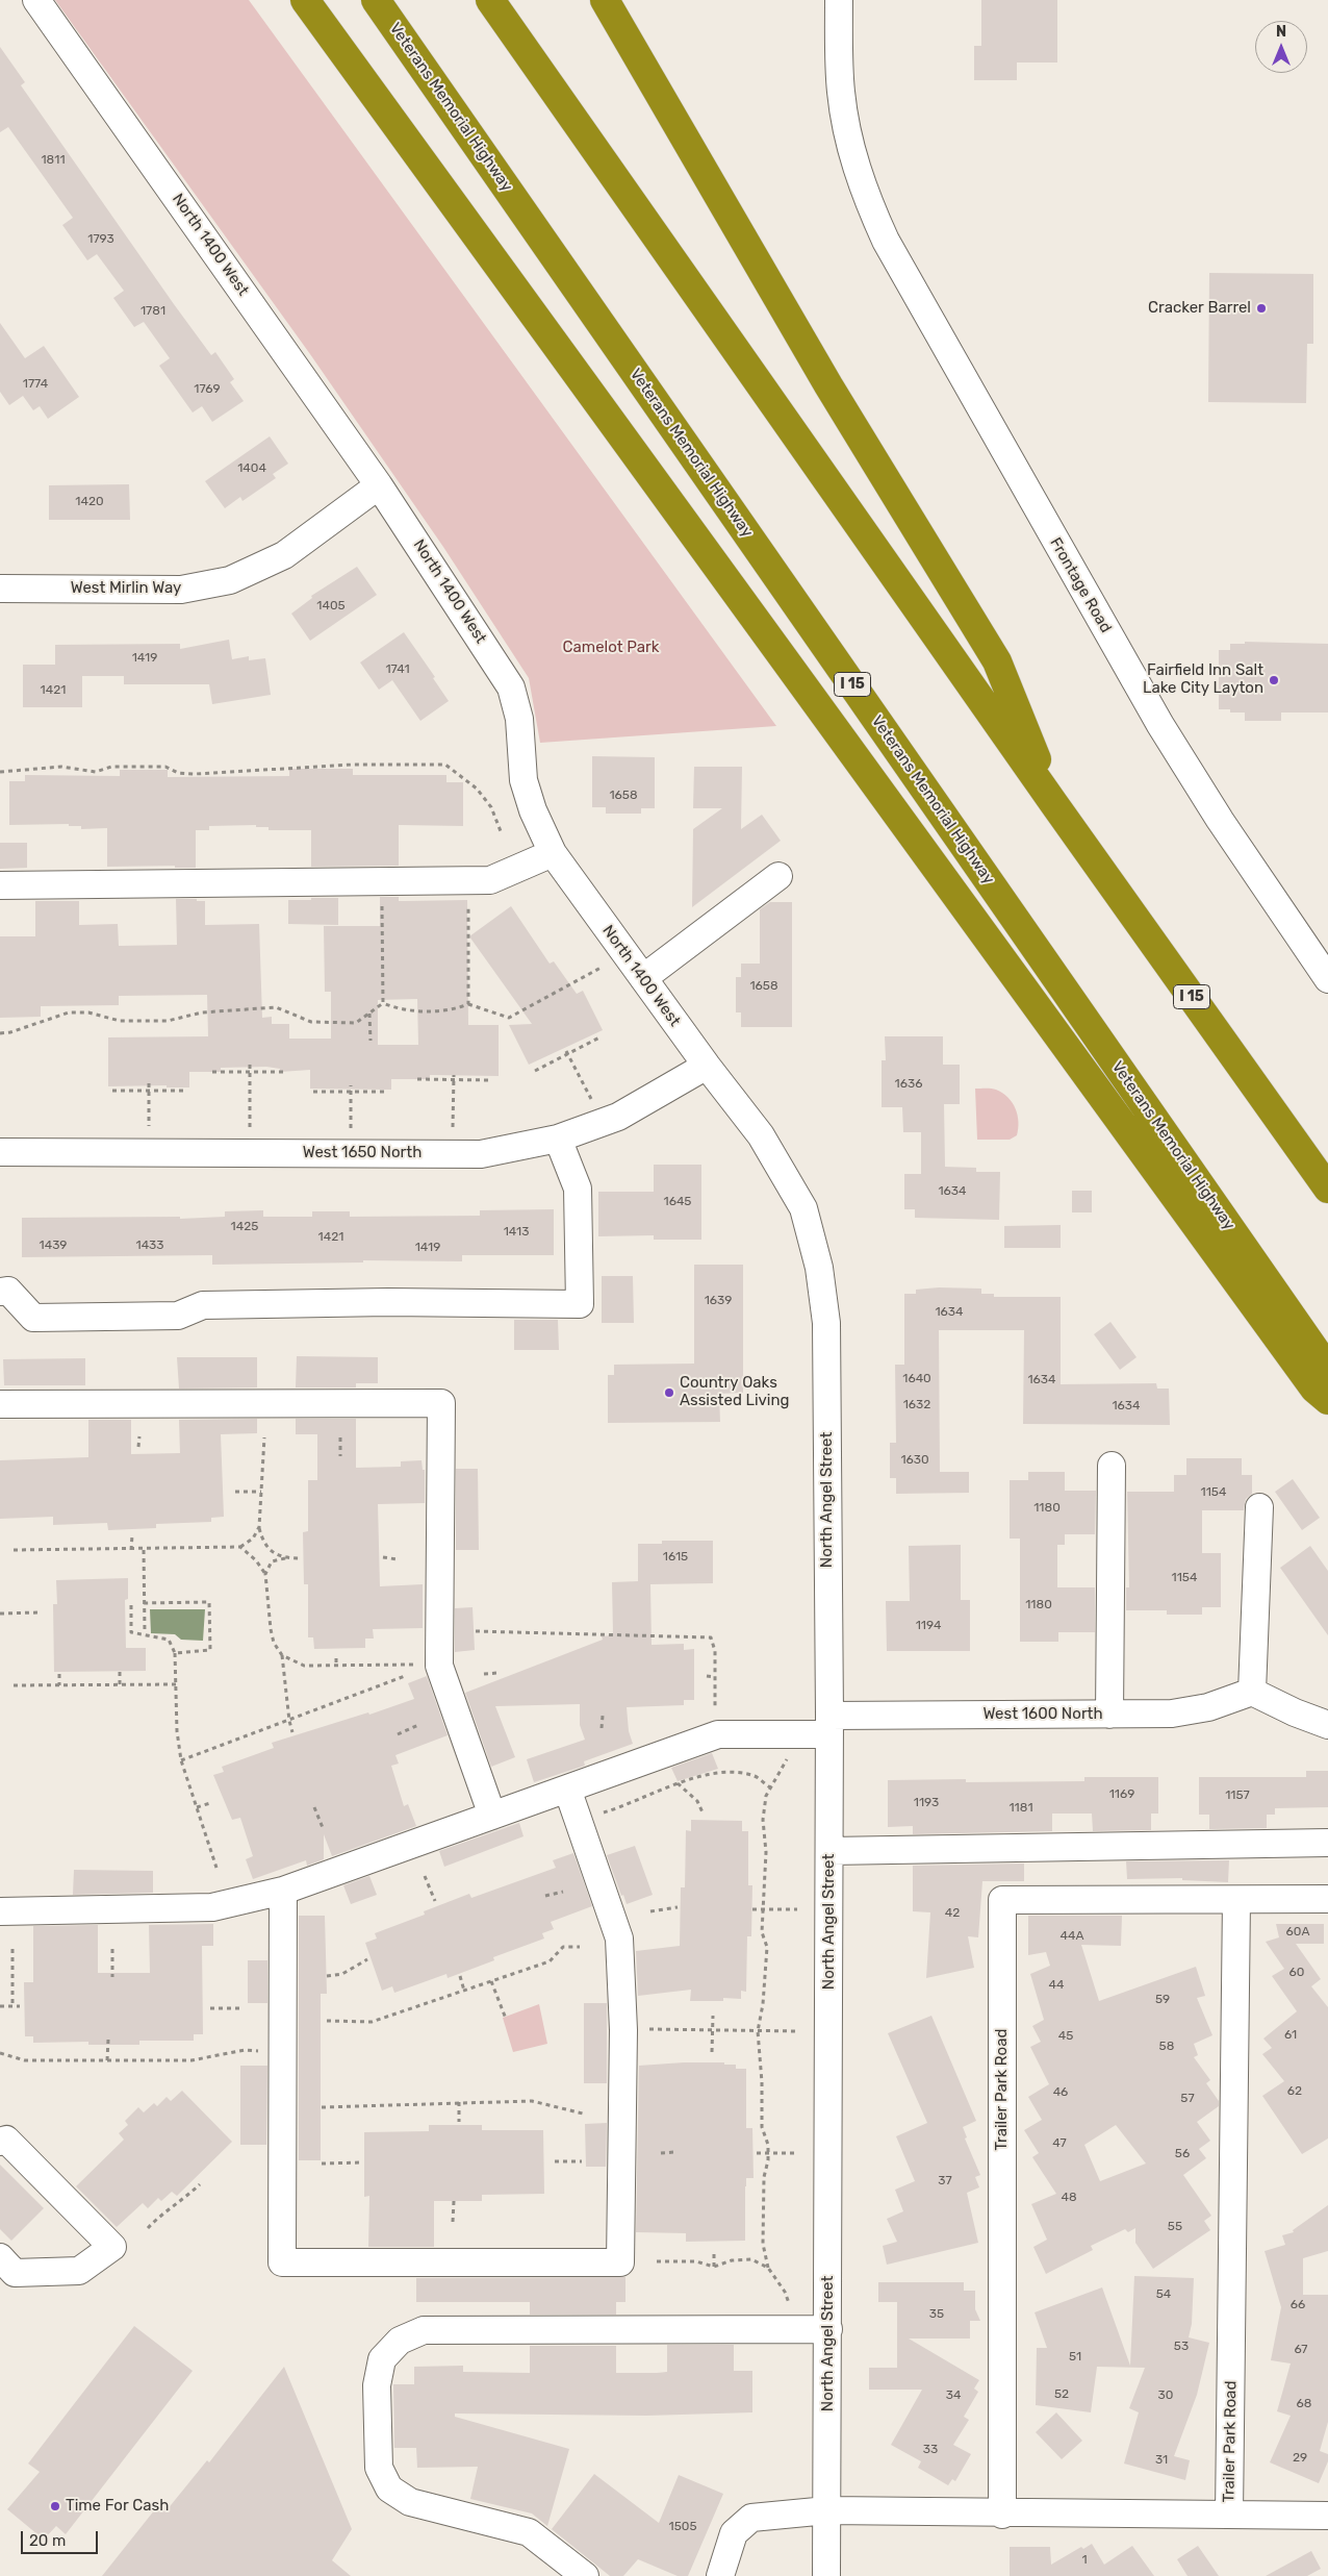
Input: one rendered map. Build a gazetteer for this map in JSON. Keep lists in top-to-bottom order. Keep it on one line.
{"streets":{"highway":["Veterans Memorial Highway","I 15"],"street":["North 1400 West","Frontage Road","West Mirlin Way","West 1650 North","North Angel Street","West 1600 North","Trailer Park Road"]},"crossings":[["North 1400 West","West Mirlin Way"],["North 1400 West","West 1650 North"],["North 1400 West","North Angel Street"],["North Angel Street","West 1600 North"],["North Angel Street","Trailer Park Road"]],"parks":["Camelot Park"],"places":["Cracker Barrel","Fairfield Inn Salt Lake City Layton","Country Oaks Assisted Living","Time For Cash"],"house_numbers":["1811","1793","1781","1774","1769","1404","1420","1405","1419","1741","1421","1658","1658","1636","1634","1645","1425","1413","1421","1439","1433","1419","1639","1634","1640","1634","1632","1634","1630","1154","1180","1615","1154","1180","1194","1169","1157","1193","1181","42","60A","44A","60","44","59","61","45","58","62","46","57","47","56","37","48","55","54","66","35","53","67","51","52","34","30","68","33","29","31","1505","1"],"scale_bar":"20 m","north":"top"}
